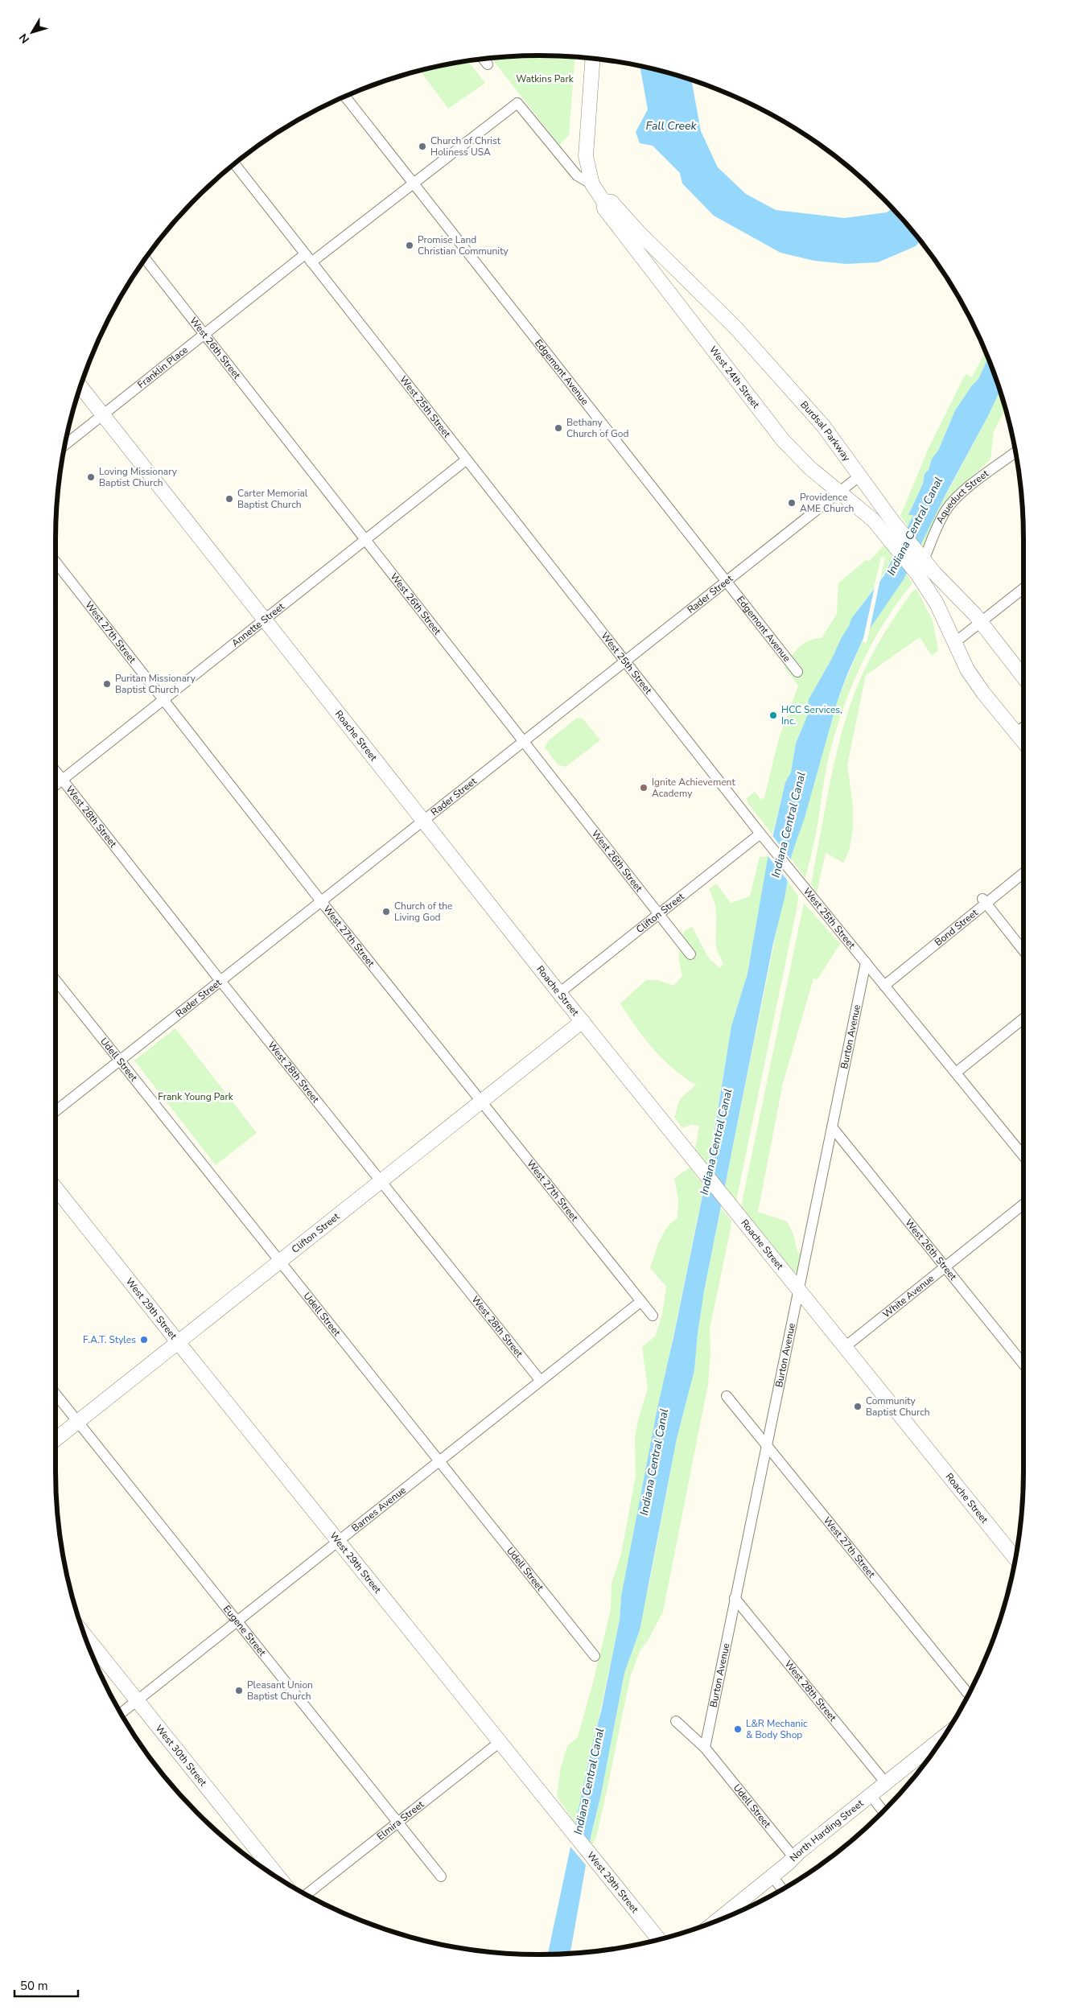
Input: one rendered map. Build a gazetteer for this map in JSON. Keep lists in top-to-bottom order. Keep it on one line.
{"streets":{"street":["West 26th Street","Franklin Place","Edgemont Avenue","West 24th Street","West 25th Street","Burdsal Parkway","Aqueduct Street","Rader Street","Annette Street","West 27th Street","Roache Street","West 28th Street","Clifton Street","Bond Street","Burton Avenue","Udell Street","White Avenue","West 29th Street","Barnes Avenue","Eugene Street","West 30th Street","Elmira Street","North Harding Street"]},"crossings":[["West 26th Street","Franklin Place"],["West 26th Street","Rader Street"],["West 26th Street","Annette Street"],["West 26th Street","Clifton Street"],["West 26th Street","Burton Avenue"],["West 26th Street","White Avenue"],["Franklin Place","Edgemont Avenue"],["Franklin Place","West 24th Street"],["Franklin Place","West 25th Street"],["Franklin Place","Roache Street"],["Edgemont Avenue","Rader Street"],["West 24th Street","Burdsal Parkway"],["West 24th Street","Rader Street"],["West 25th Street","Rader Street"],["West 25th Street","Annette Street"],["West 25th Street","Clifton Street"],["West 25th Street","Bond Street"],["West 25th Street","Burton Avenue"],["Burdsal Parkway","Aqueduct Street"],["Burdsal Parkway","Rader Street"],["Rader Street","West 27th Street"],["Rader Street","Roache Street"],["Rader Street","West 28th Street"],["Rader Street","Udell Street"],["Annette Street","West 27th Street"],["Annette Street","Roache Street"],["Annette Street","West 28th Street"],["West 27th Street","Clifton Street"],["West 27th Street","Burton Avenue"],["West 27th Street","Barnes Avenue"],["Roache Street","Clifton Street"],["Roache Street","Burton Avenue"],["Roache Street","White Avenue"],["West 28th Street","Clifton Street"],["West 28th Street","Burton Avenue"],["West 28th Street","Barnes Avenue"],["West 28th Street","North Harding Street"],["Clifton Street","Udell Street"],["Clifton Street","West 29th Street"],["Clifton Street","Eugene Street"],["Burton Avenue","Udell Street"],["Udell Street","Barnes Avenue"],["Udell Street","North Harding Street"],["West 29th Street","Barnes Avenue"],["West 29th Street","Elmira Street"],["Barnes Avenue","Eugene Street"],["Barnes Avenue","West 30th Street"],["Eugene Street","Elmira Street"]],"water":["Fall Creek","Indiana Central Canal"],"parks":["Watkins Park","Frank Young Park"],"places":["Church of Christ Holiness USA","Promise Land Christian Community","Bethany Church of God","Loving Missionary Baptist Church","Carter Memorial Baptist Church","Providence AME Church","Puritan Missionary Baptist Church","HCC Services, Inc.","Ignite Achievement Academy","Church of the Living God","F.A.T. Styles","Community Baptist Church","Pleasant Union Baptist Church","L&R Mechanic & Body Shop"],"scale_bar":"50 m","north":"bottom left"}
